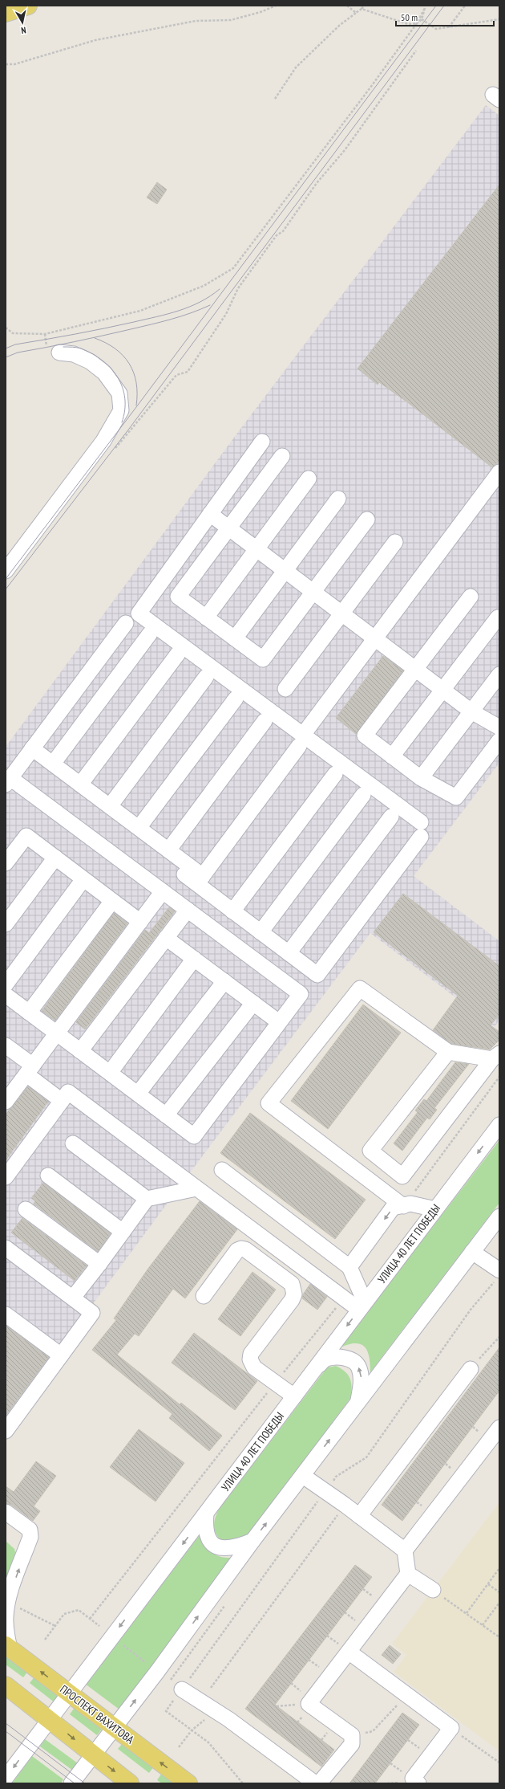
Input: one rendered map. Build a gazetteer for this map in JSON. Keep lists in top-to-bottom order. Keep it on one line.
{"streets":{"main road":["ПРОСПЕКТ ВАХИТОВА"],"street":["УЛИЦА 40 ЛЕТ ПОБЕДЫ"]},"crossings":[["УЛИЦА 40 ЛЕТ ПОБЕДЫ","ПРОСПЕКТ ВАХИТОВА"]],"scale_bar":"50 m","north":"bottom"}
